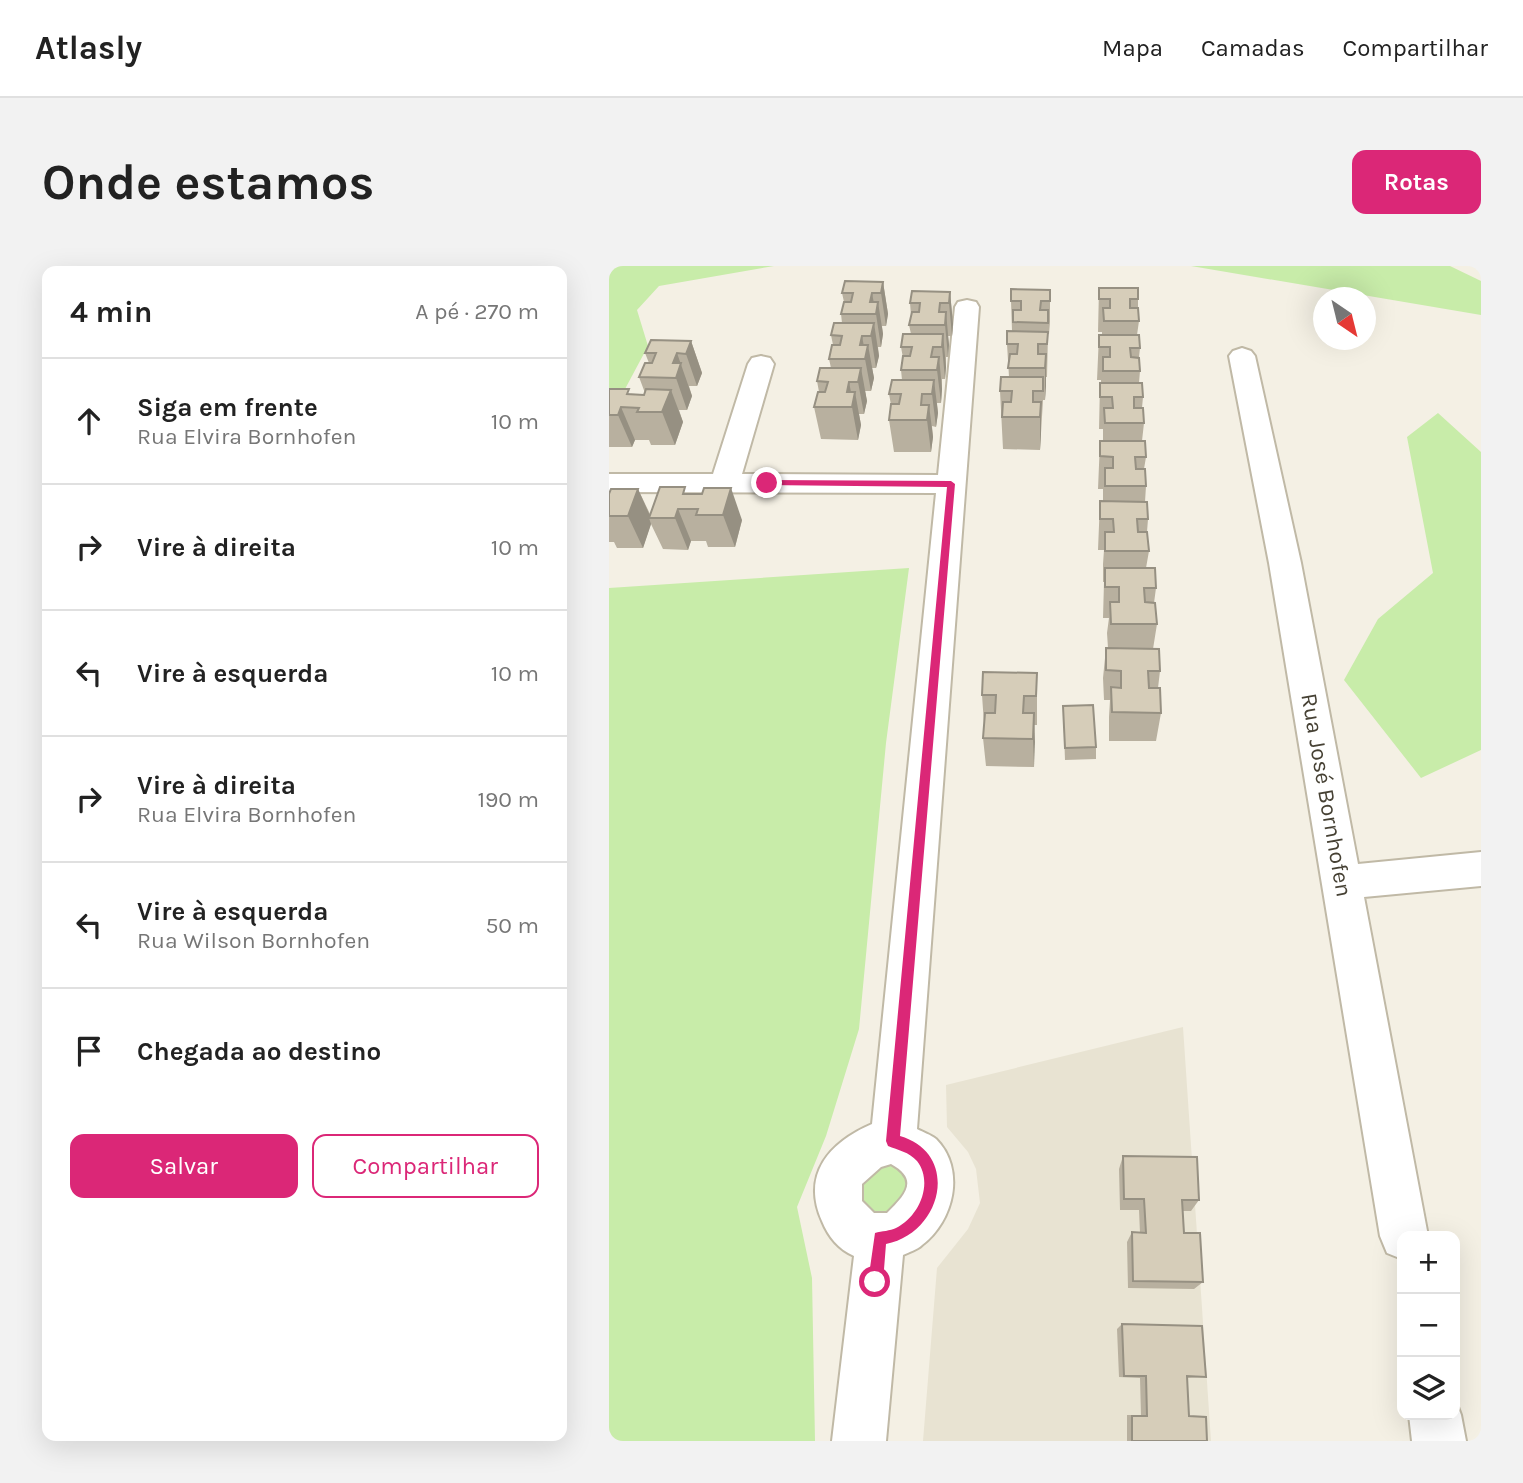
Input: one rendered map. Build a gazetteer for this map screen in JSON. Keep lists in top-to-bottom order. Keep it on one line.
{"streets":{"street":["Rua José Bornhofen"]},"north":"bottom right","page":{"header":"Atlasly","nav":["Mapa","Camadas","Compartilhar"],"buttons":["Rotas",["Salvar","Compartilhar"]],"title":"Onde estamos","heading":["4 min","A pé · 270 m"],"list":[["Siga em frente","Rua Elvira Bornhofen","10 m"],["Vire à direita","10 m"],["Vire à esquerda","10 m"],["Vire à direita","Rua Elvira Bornhofen","190 m"],["Vire à esquerda","Rua Wilson Bornhofen","50 m"],"Chegada ao destino"],"map_buttons":["+","−"]}}
